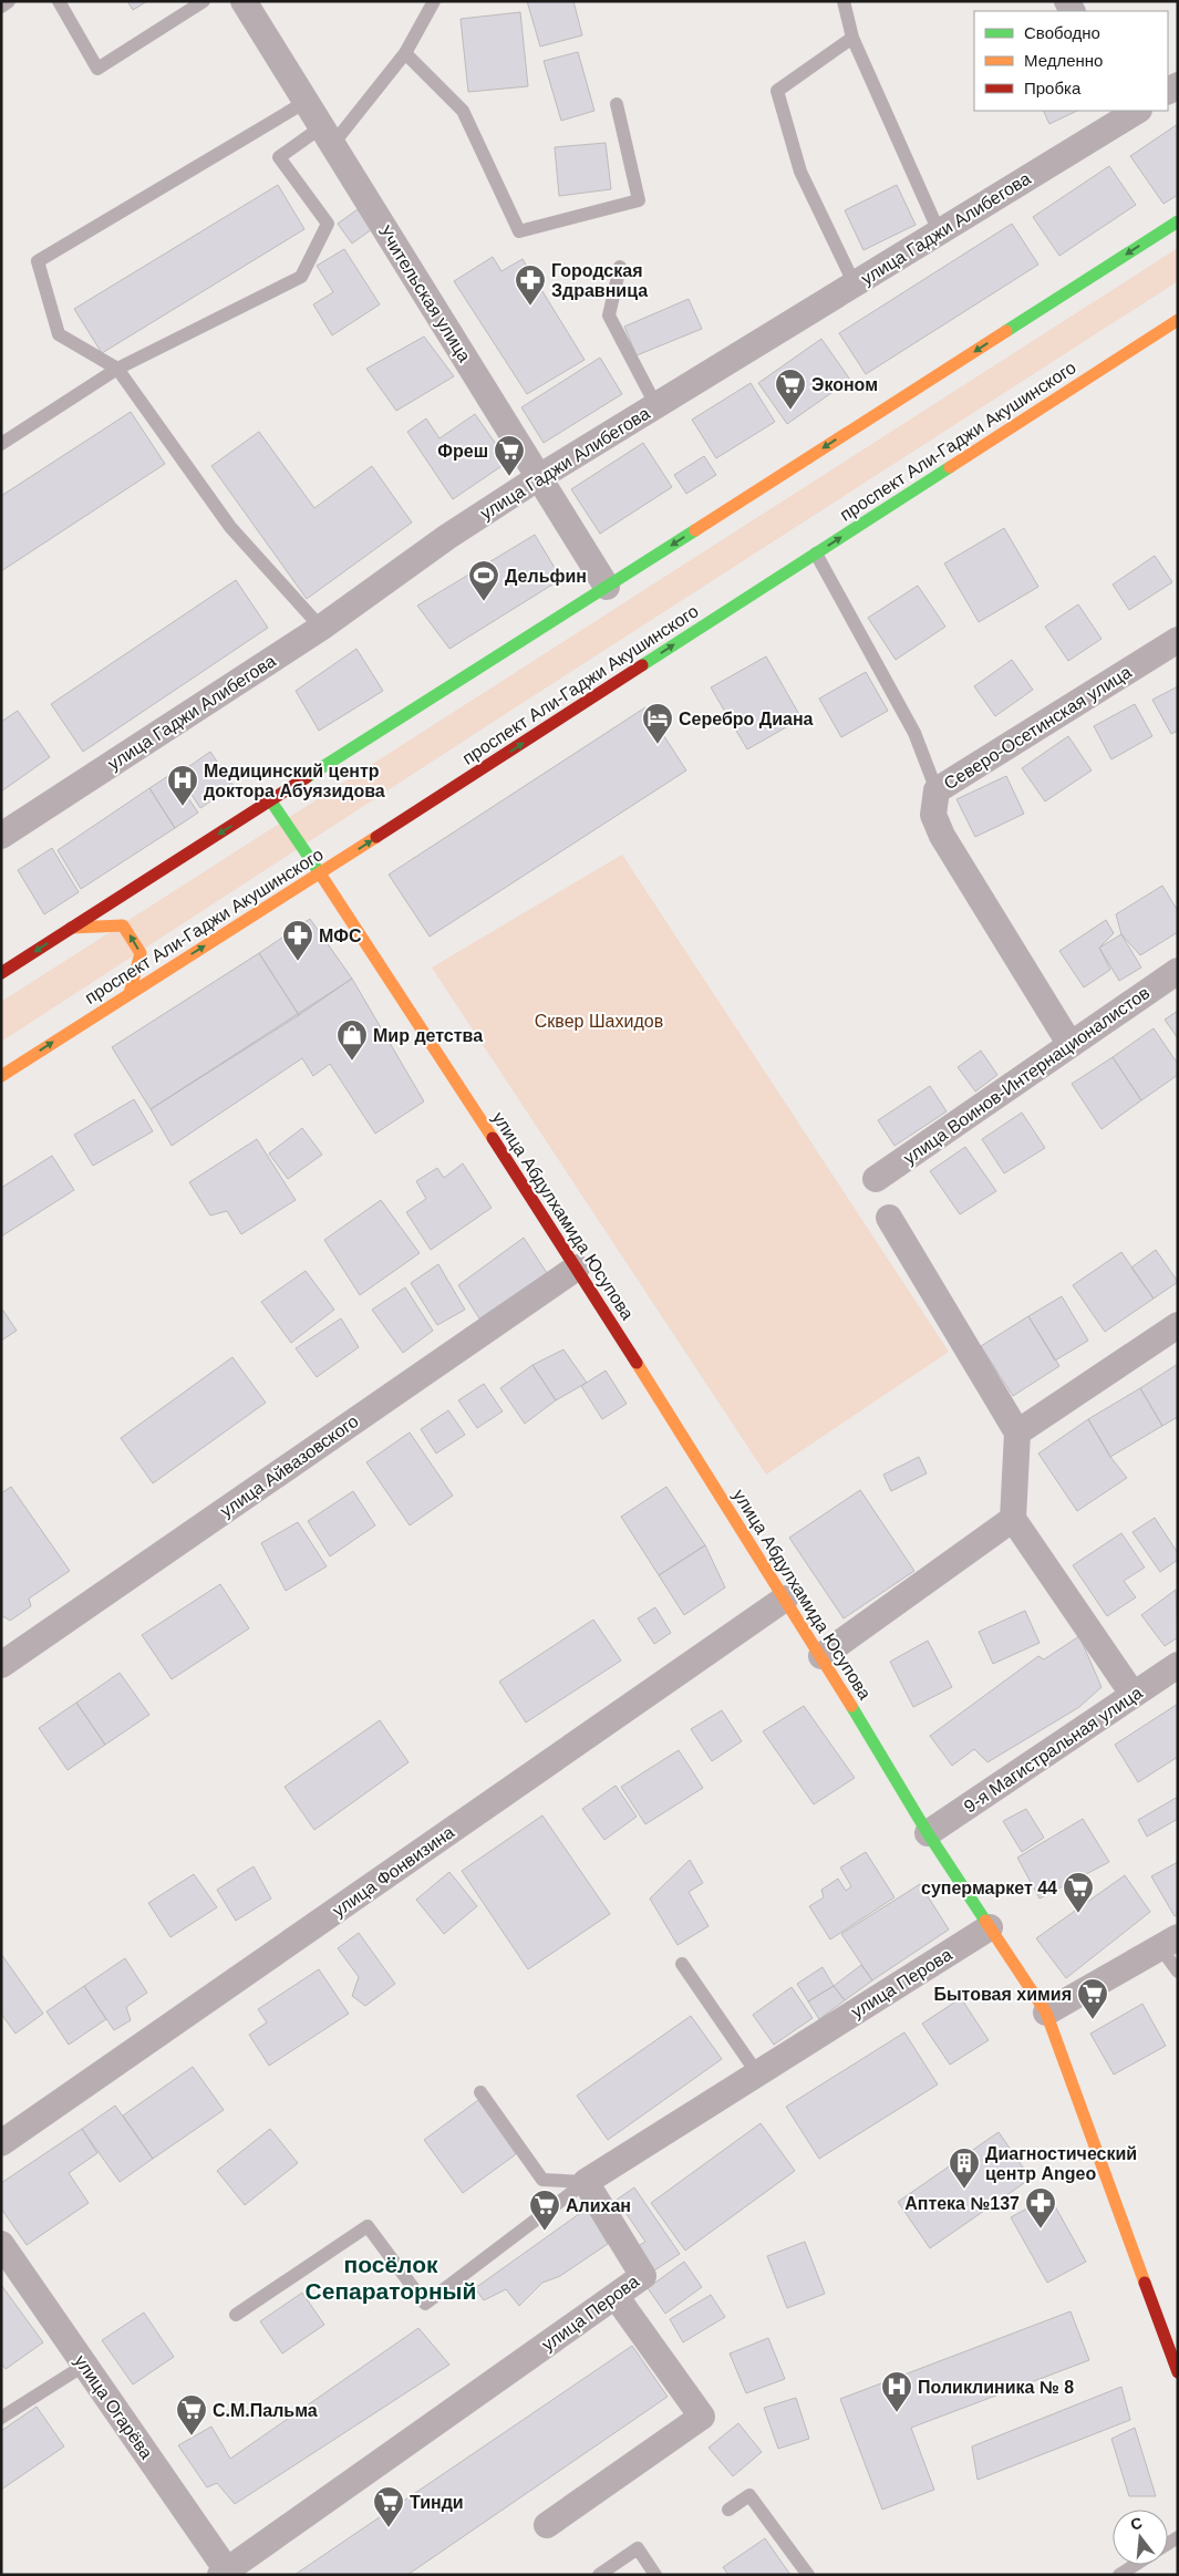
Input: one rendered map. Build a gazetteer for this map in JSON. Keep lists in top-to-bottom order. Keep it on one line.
{"streets":{"main road":["проспект Али-Гаджи Акушинского","улица Абдулхамида Юсупова"],"street":["улица Гаджи Алибегова","Учительская улица","Северо-Осетинская улица","улица Воинов-Интернационалистов","улица Айвазовского","9-я Магистральная улица","улица Фонвизина","улица Перова","улица Огарёва"]},"crossings":[["улица Гаджи Алибегова","Учительская улица"],["проспект Али-Гаджи Акушинского","улица Абдулхамида Юсупова"],["Северо-Осетинская улица","улица Воинов-Интернационалистов"],["улица Абдулхамида Юсупова","улица Айвазовского"],["улица Абдулхамида Юсупова","9-я Магистральная улица"],["улица Абдулхамида Юсупова","улица Фонвизина"],["улица Абдулхамида Юсупова","улица Перова"],["улица Перова","улица Огарёва"]],"districts":["посёлок Сепараторный"],"parks":["Сквер Шахидов"],"places":{"pharmacy":["Городская Здравница","МФС","Аптека №137"],"supermarket":["Эконом","Фреш","супермаркет 44","Бытовая химия","Алихан","С.М.Пальма","Тинди"],"sports":["Дельфин"],"hotel":["Серебро Диана"],"hospital":["Медицинский центр доктора Абуязидова","Поликлиника № 8"],"shop":["Мир детства"],"building":["Диагностический центр Angeo"]},"legend":["Свободно","Медленно","Пробка"],"north":"top"}
